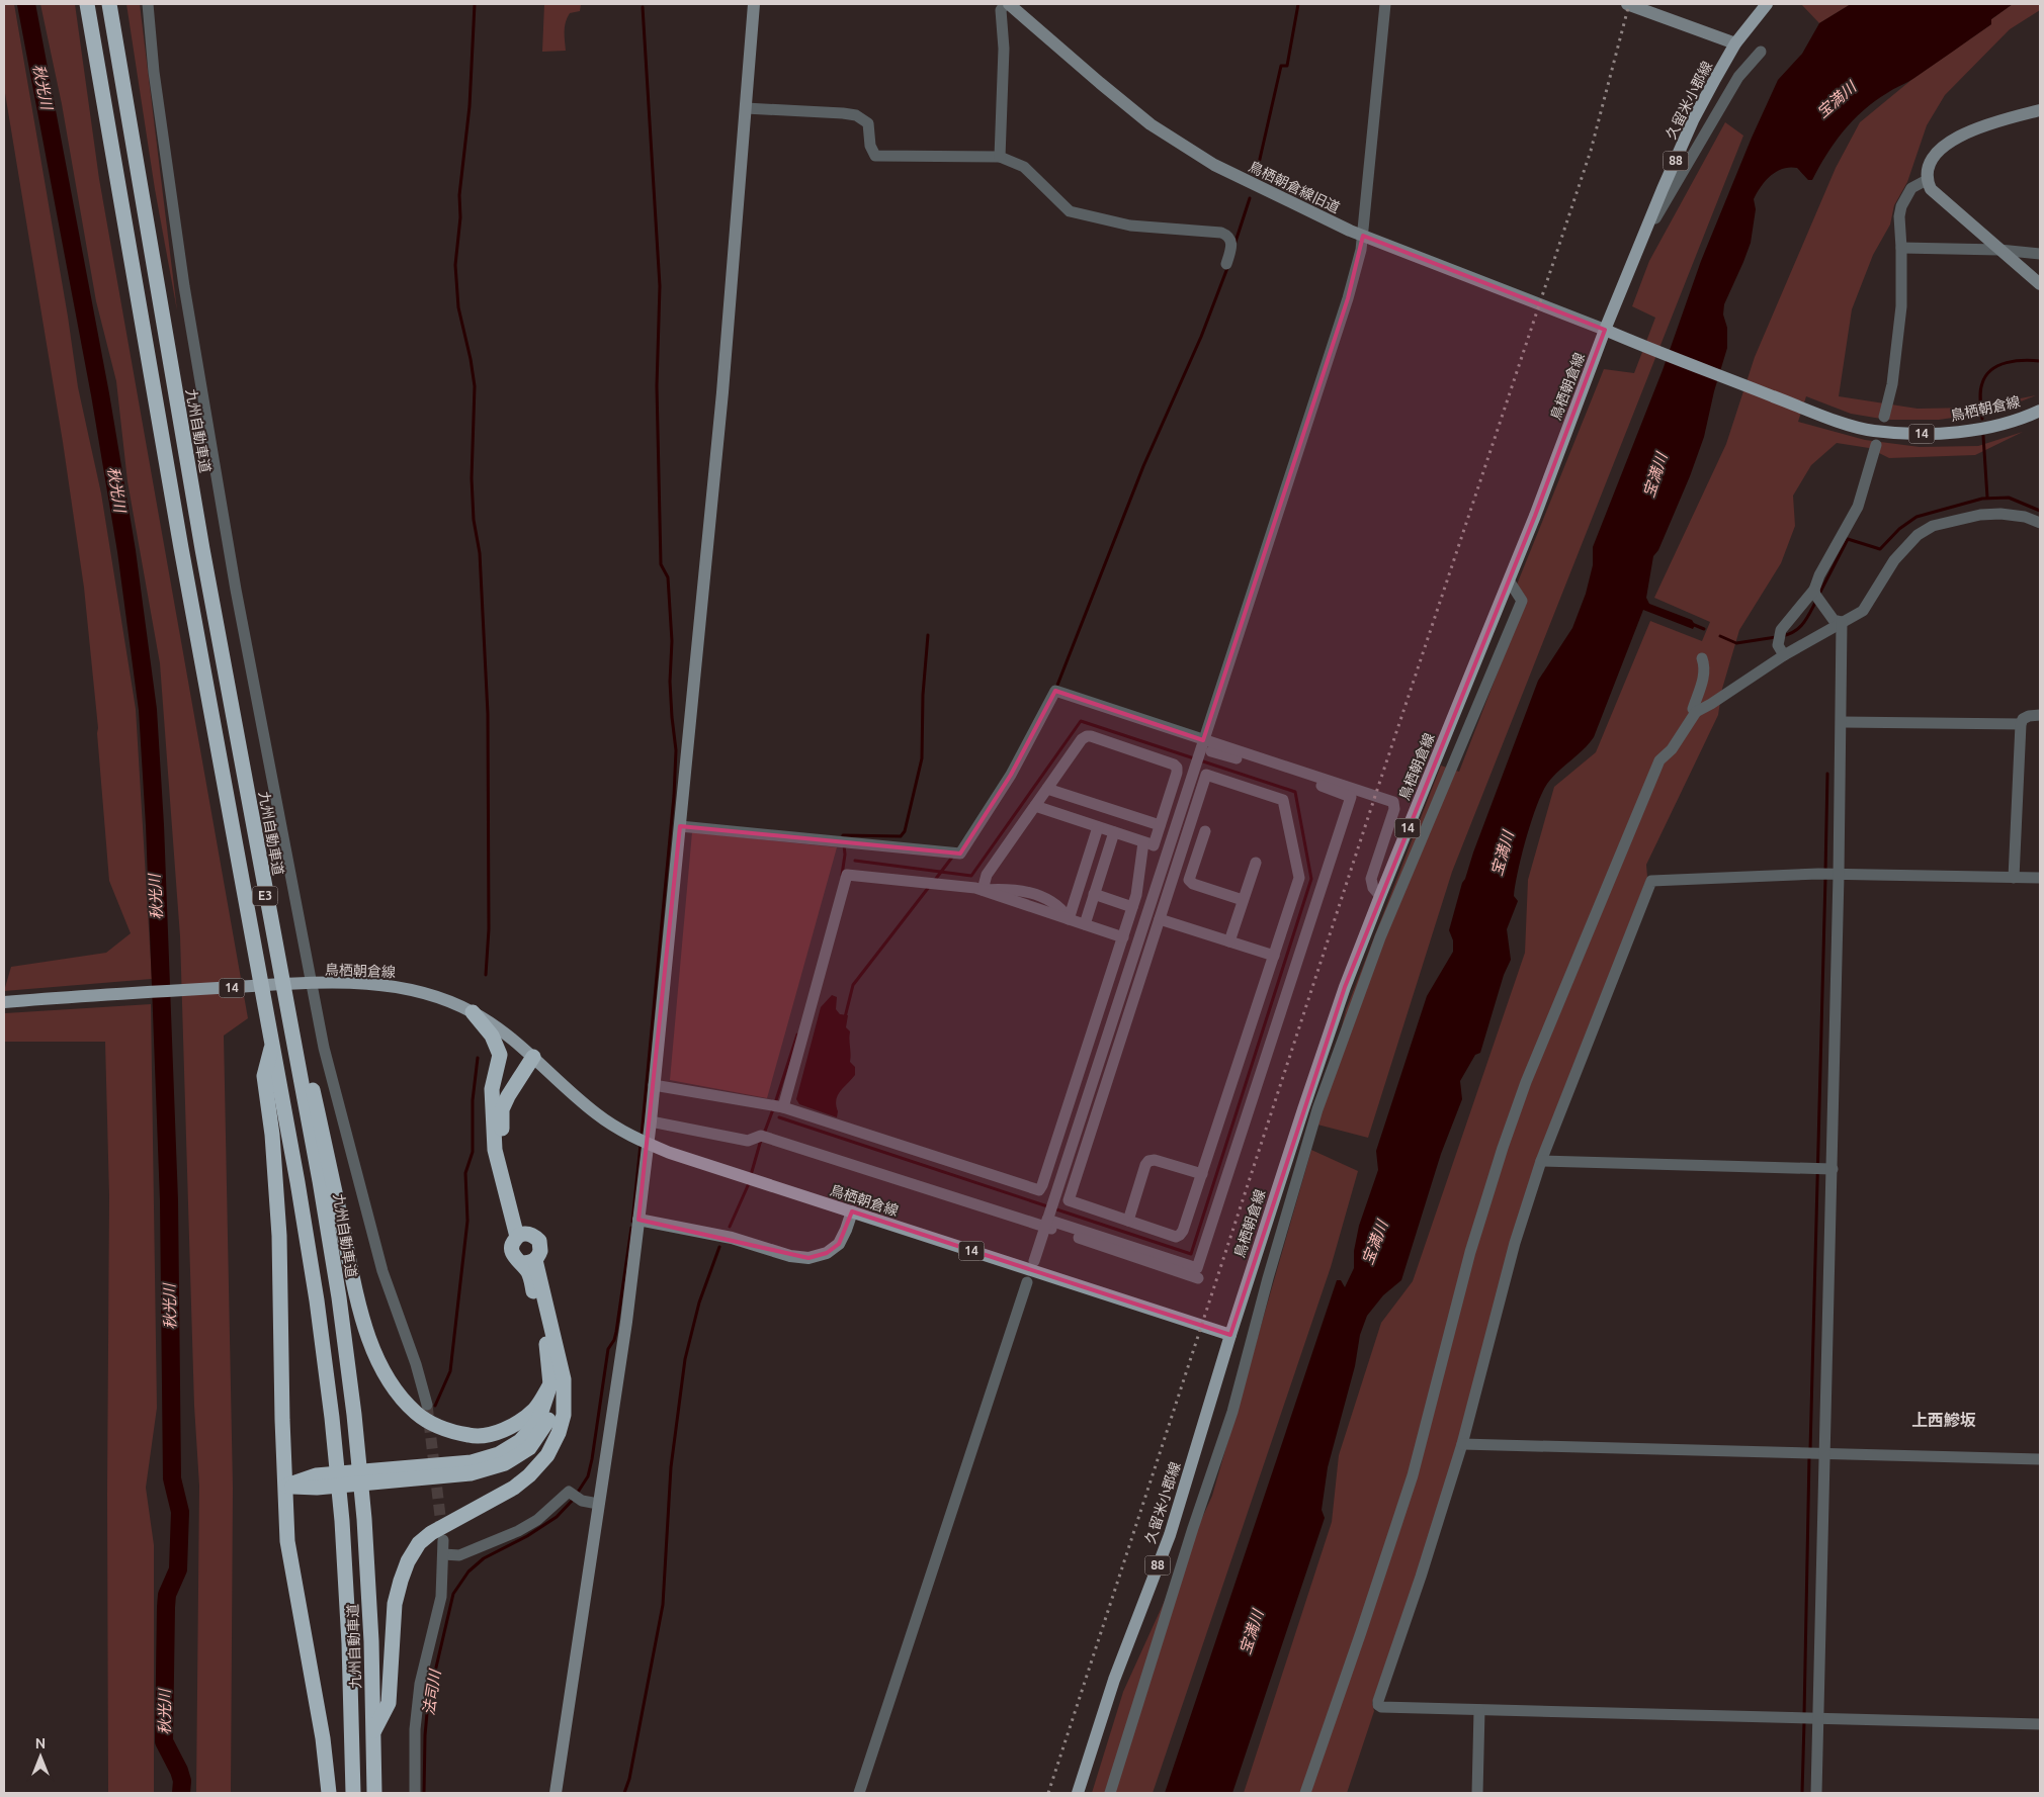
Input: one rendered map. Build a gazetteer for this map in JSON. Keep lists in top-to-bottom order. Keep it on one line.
{"streets":{"highway":["九州自動車道","E3"],"main road":["久留米小郡線","88","鳥栖朝倉線","14"],"street":["鳥栖朝倉線旧道"]},"crossings":[["久留米小郡線","鳥栖朝倉線旧道"],["久留米小郡線","鳥栖朝倉線"],["鳥栖朝倉線旧道","鳥栖朝倉線"]],"districts":["上西鰺坂"],"water":["秋光川","宝満川","法司川"],"north":"top"}
